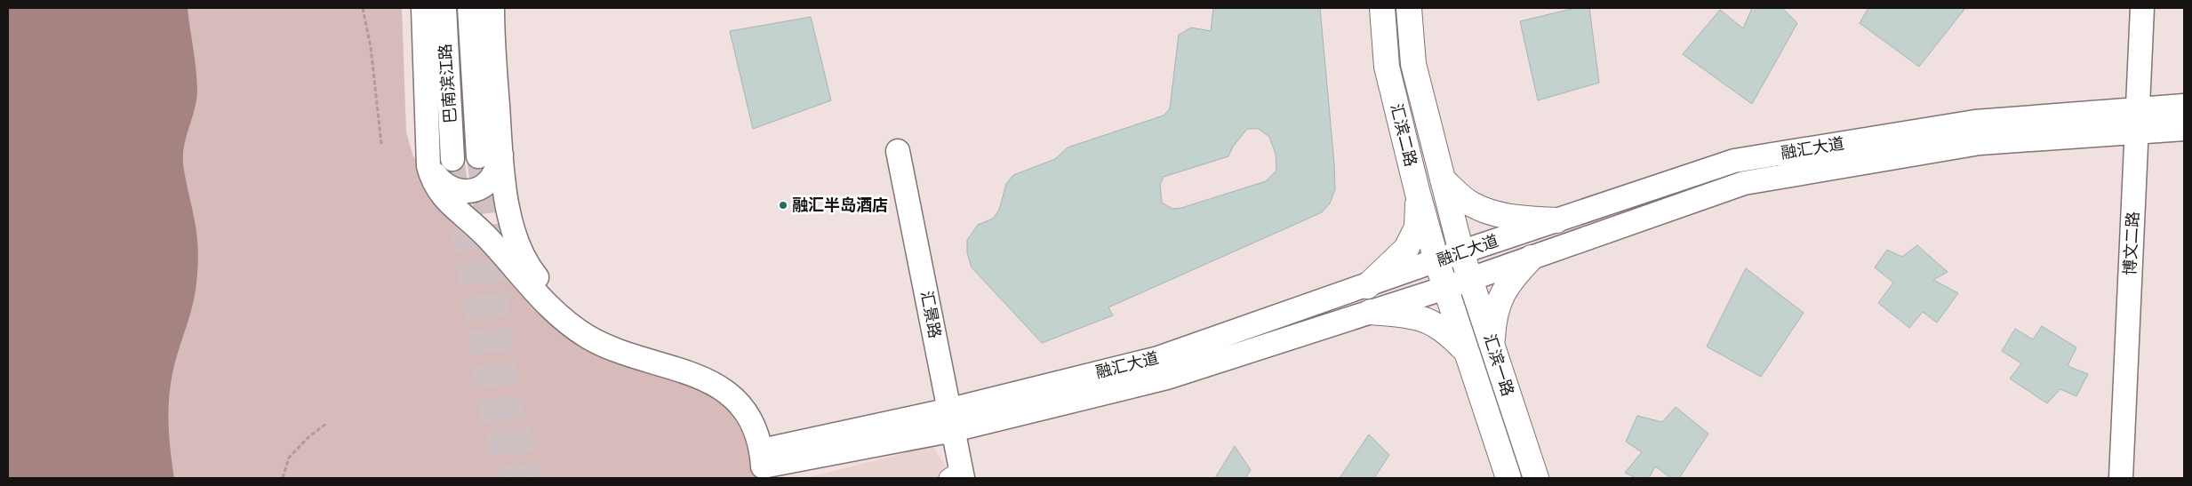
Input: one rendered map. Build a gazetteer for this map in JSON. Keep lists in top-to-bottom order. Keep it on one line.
{"streets":{"main road":["巴南滨江路","汇滨二路","融汇大道","博文二路","汇景路","汇滨一路"]},"crossings":[["汇滨二路","融汇大道"],["汇滨二路","汇滨一路"],["融汇大道","博文二路"],["融汇大道","汇景路"],["融汇大道","汇滨一路"]],"places":["融汇半岛酒店"]}
